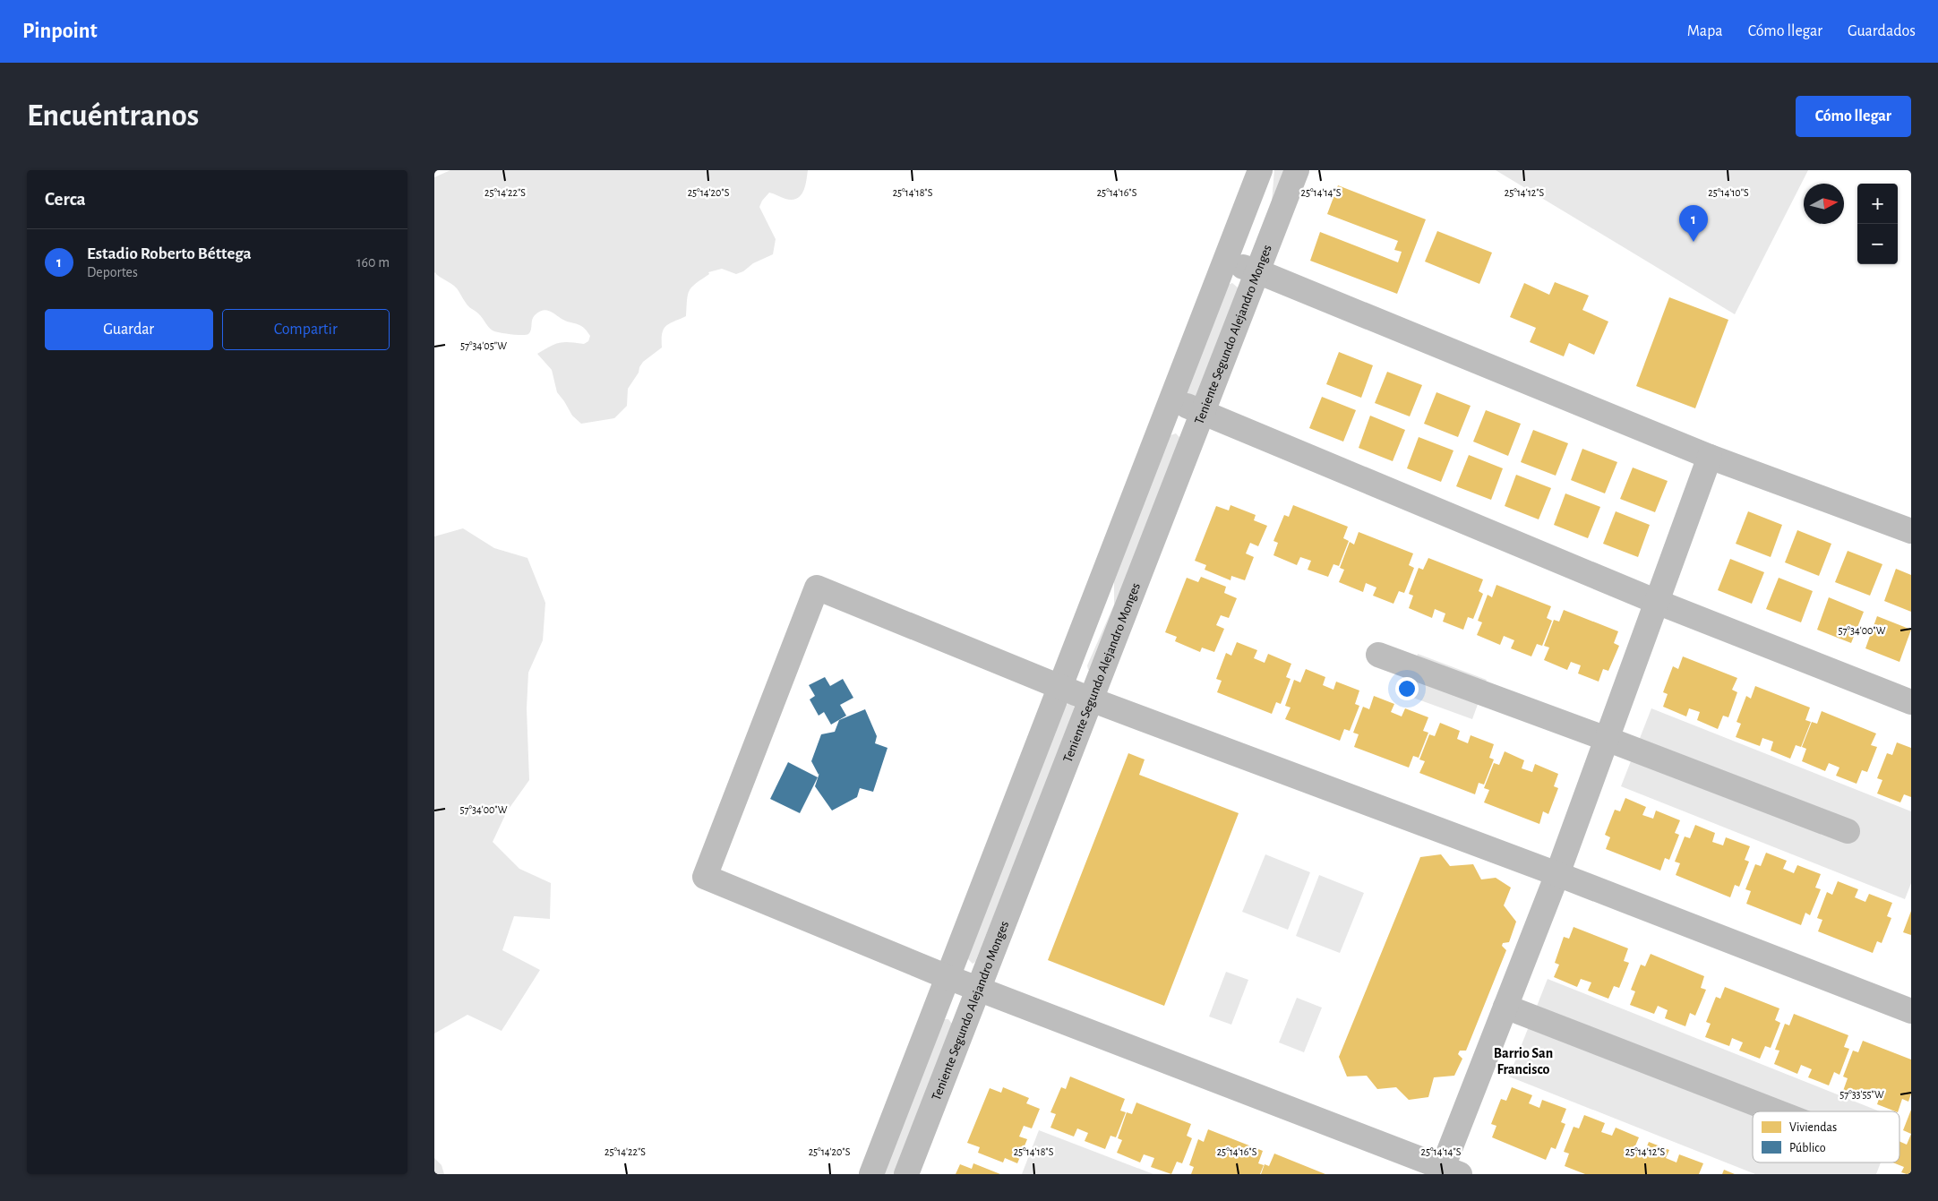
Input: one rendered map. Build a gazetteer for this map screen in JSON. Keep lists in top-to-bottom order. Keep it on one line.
{"streets":{"street":["Teniente Segundo Alejandro Monges"]},"districts":["Barrio San Francisco"],"legend":["Viviendas","Público"],"north":"right","page":{"header":"Pinpoint","nav":["Mapa","Cómo llegar","Guardados"],"buttons":["Cómo llegar",["Guardar","Compartir"]],"title":"Encuéntranos","heading":"Cerca","map_buttons":["+","−"],"pins":"1","list":[{"mark":"1","name":"Estadio Roberto Béttega","note":"Deportes","value":"160 m"}]},"coordinates":["25°14'22\"S","25°14'20\"S","25°14'18\"S","25°14'16\"S","25°14'14\"S","25°14'12\"S","25°14'10\"S","57°34'05\"W","57°34'00\"W","57°33'55\"W"]}
